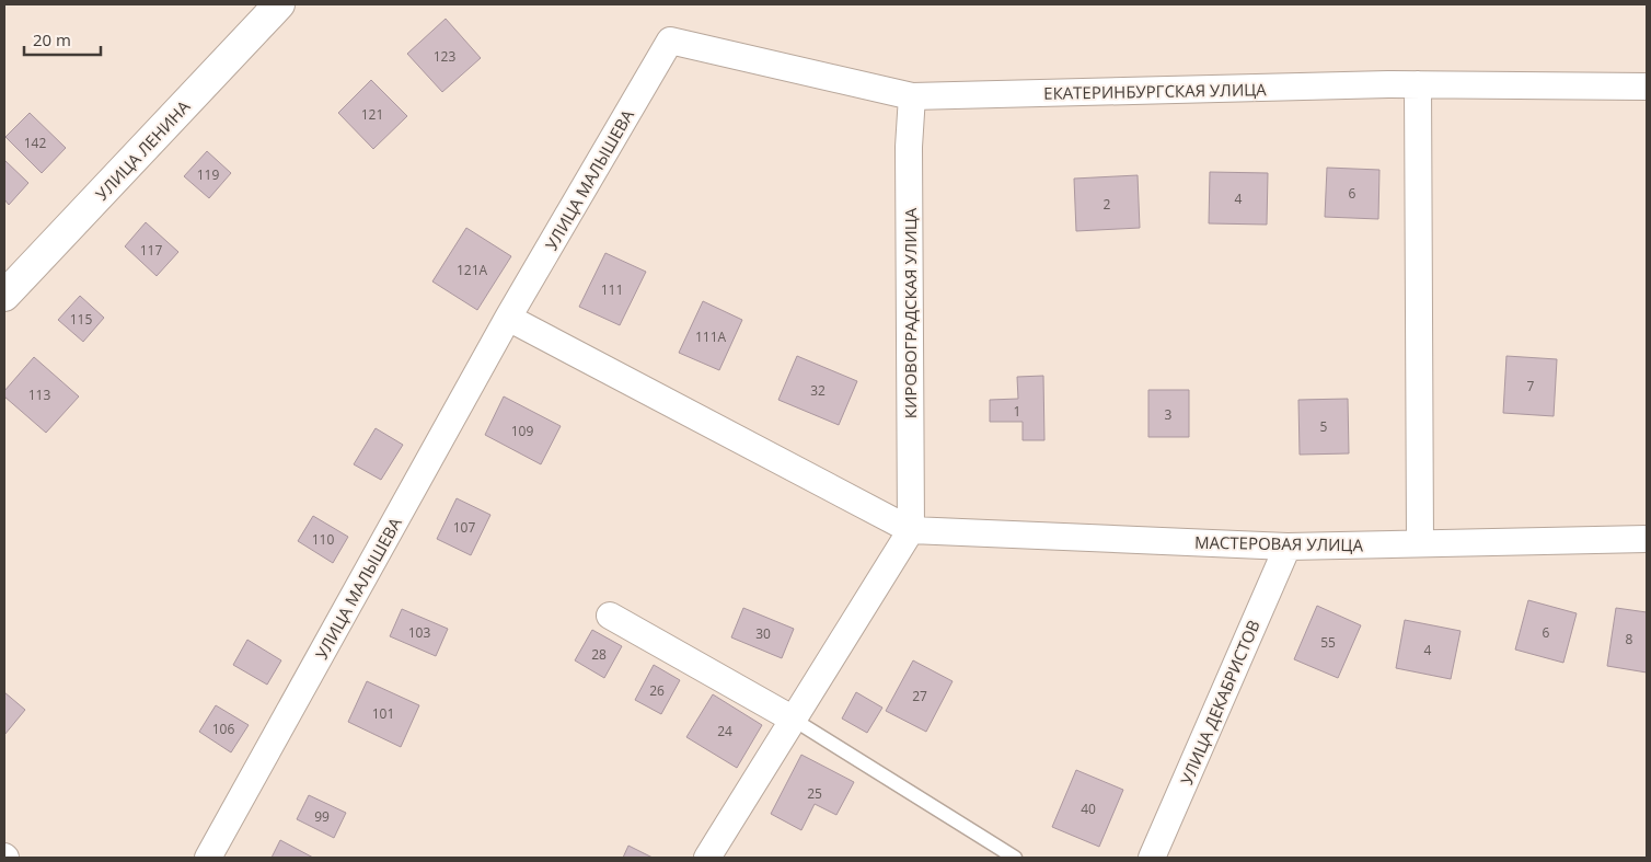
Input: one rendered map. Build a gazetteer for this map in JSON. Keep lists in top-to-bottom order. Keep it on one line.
{"streets":{"main road":["УЛИЦА ЛЕНИНА"],"street":["ЕКАТЕРИНБУРГСКАЯ УЛИЦА","УЛИЦА МАЛЫШЕВА","КИРОВОГРАДСКАЯ УЛИЦА","МАСТЕРОВАЯ УЛИЦА","УЛИЦА ДЕКАБРИСТОВ"]},"crossings":[["ЕКАТЕРИНБУРГСКАЯ УЛИЦА","УЛИЦА МАЛЫШЕВА"],["ЕКАТЕРИНБУРГСКАЯ УЛИЦА","КИРОВОГРАДСКАЯ УЛИЦА"],["КИРОВОГРАДСКАЯ УЛИЦА","МАСТЕРОВАЯ УЛИЦА"],["МАСТЕРОВАЯ УЛИЦА","УЛИЦА ДЕКАБРИСТОВ"]],"house_numbers":["123","121","142","119","6","4","2","117","121А","111","115","111А","7","32","113","1","3","5","109","107","110","103","6","30","8","55","4","28","26","27","101","106","24","25","40","99"],"scale_bar":"20 m"}
